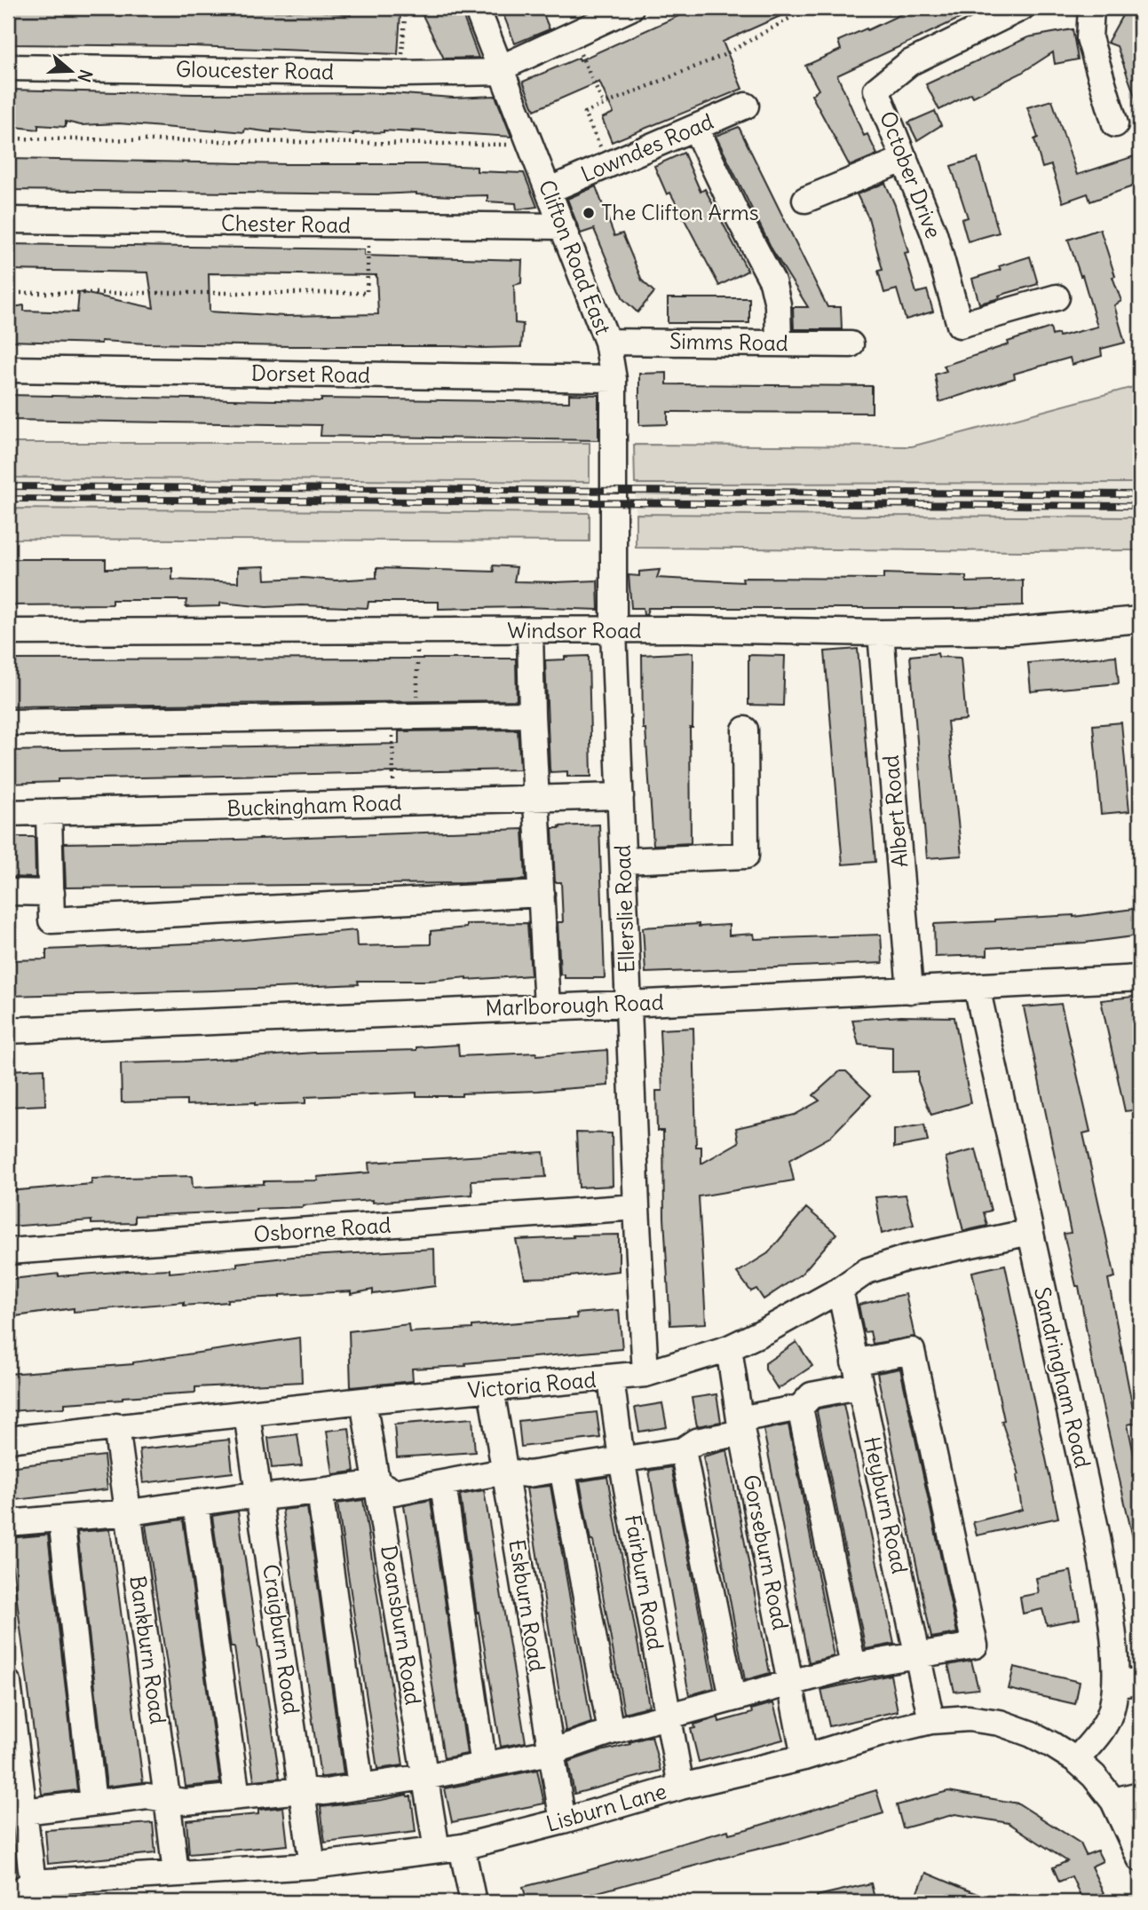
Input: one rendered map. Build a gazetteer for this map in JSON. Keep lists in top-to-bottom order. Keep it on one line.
{"streets":{"street":["Gloucester Road","Lowndes Road","October Drive","Chester Road","Clifton Road East","Simms Road","Dorset Road","Windsor Road","Buckingham Road","Albert Road","Ellerslie Road","Marlborough Road","Osborne Road","Sandringham Road","Victoria Road","Heyburn Road","Gorseburn Road","Fairburn Road","Eskburn Road","Deansburn Road","Craigburn Road","Bankburn Road","Lisburn Lane"]},"crossings":[["Gloucester Road","Clifton Road East"],["Lowndes Road","Clifton Road East"],["Chester Road","Clifton Road East"],["Clifton Road East","Simms Road"],["Clifton Road East","Dorset Road"],["Clifton Road East","Ellerslie Road"],["Windsor Road","Albert Road"],["Windsor Road","Ellerslie Road"],["Buckingham Road","Ellerslie Road"],["Albert Road","Marlborough Road"],["Ellerslie Road","Marlborough Road"],["Ellerslie Road","Osborne Road"],["Ellerslie Road","Victoria Road"],["Marlborough Road","Sandringham Road"],["Sandringham Road","Victoria Road"],["Sandringham Road","Lisburn Lane"],["Victoria Road","Heyburn Road"],["Victoria Road","Gorseburn Road"],["Victoria Road","Fairburn Road"],["Victoria Road","Eskburn Road"],["Victoria Road","Deansburn Road"],["Victoria Road","Craigburn Road"],["Victoria Road","Bankburn Road"],["Heyburn Road","Lisburn Lane"],["Gorseburn Road","Lisburn Lane"],["Fairburn Road","Lisburn Lane"],["Eskburn Road","Lisburn Lane"],["Deansburn Road","Lisburn Lane"],["Craigburn Road","Lisburn Lane"],["Bankburn Road","Lisburn Lane"]],"places":["The Clifton Arms"],"north":"right"}
